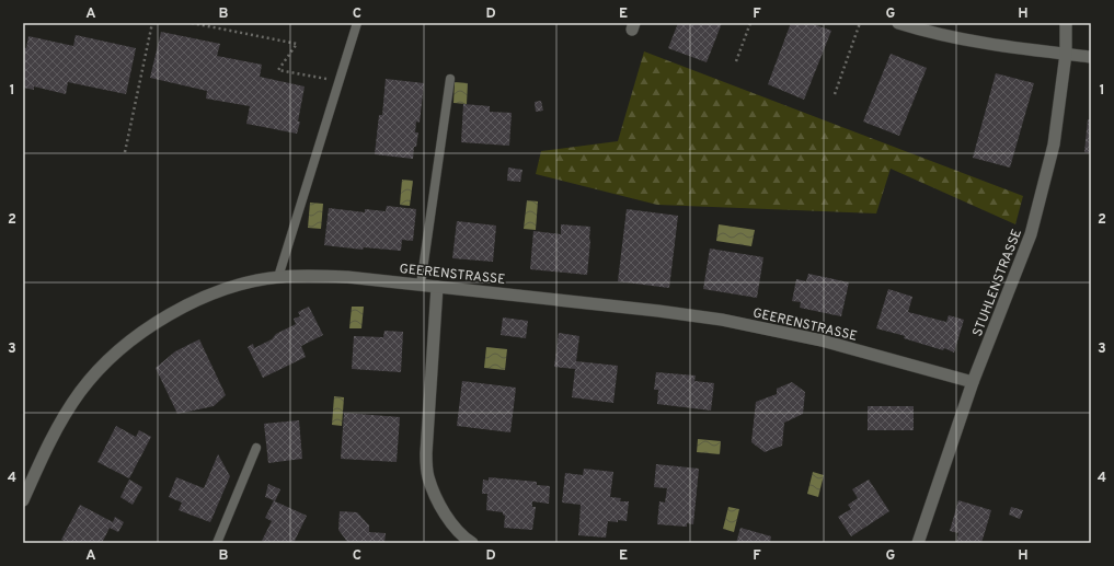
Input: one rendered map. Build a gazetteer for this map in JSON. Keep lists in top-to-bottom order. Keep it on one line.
{"streets":{"street":["GEERENSTRASSE","STUHLENSTRASSE"]},"crossings":[["GEERENSTRASSE","STUHLENSTRASSE"]],"grid":{"columns":["A","B","C","D","E","F","G","H"],"rows":["1","2","3","4"]}}
